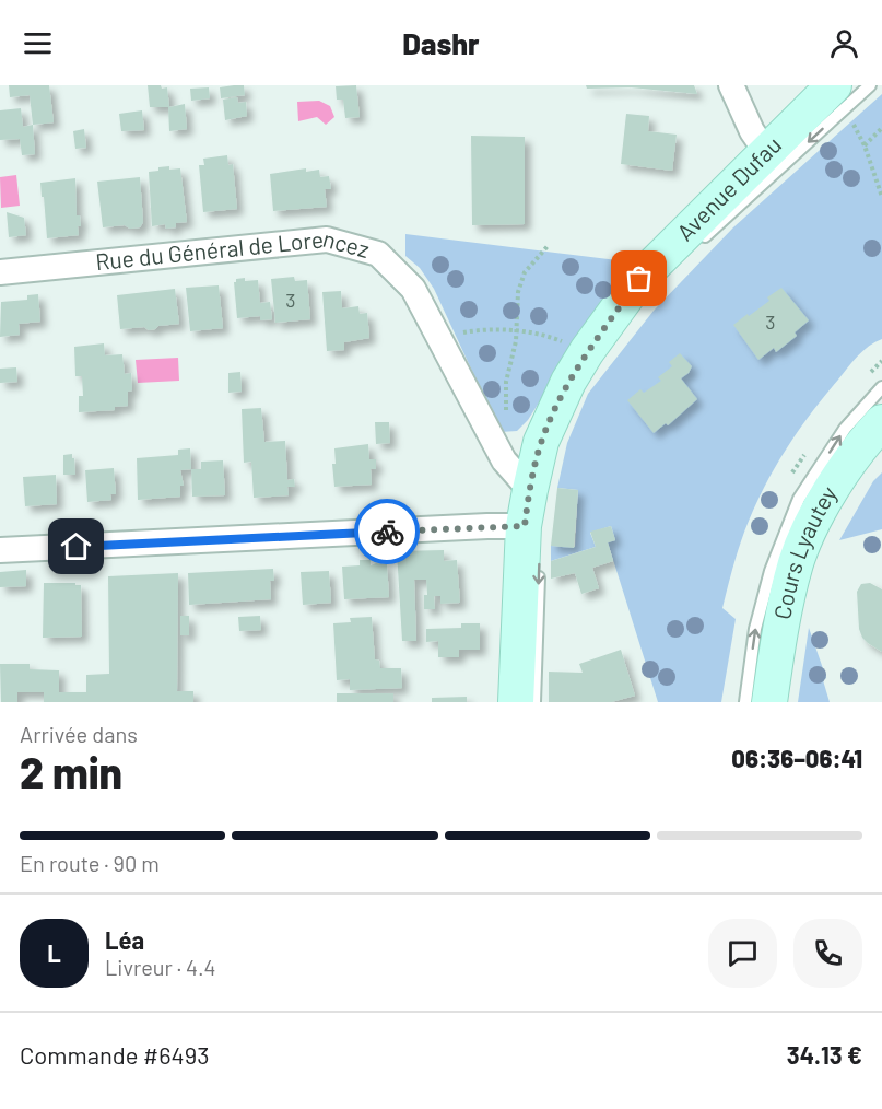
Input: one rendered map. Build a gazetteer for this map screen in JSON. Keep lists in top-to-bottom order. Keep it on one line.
{"streets":{"main road":["Avenue Dufau","Cours Lyautey"],"street":["Rue du Général de Lorencez"]},"crossings":[["Avenue Dufau","Rue du Général de Lorencez"]],"house_numbers":["3","3"],"page":{"header":"Dashr","heading":["2 min","Arrivée dans","06:36–06:41"],"panel":["Léa","Livreur · 4.4","Commande #6493","34.13 €"],"bar":"En route · 90 m","round":"L"}}
